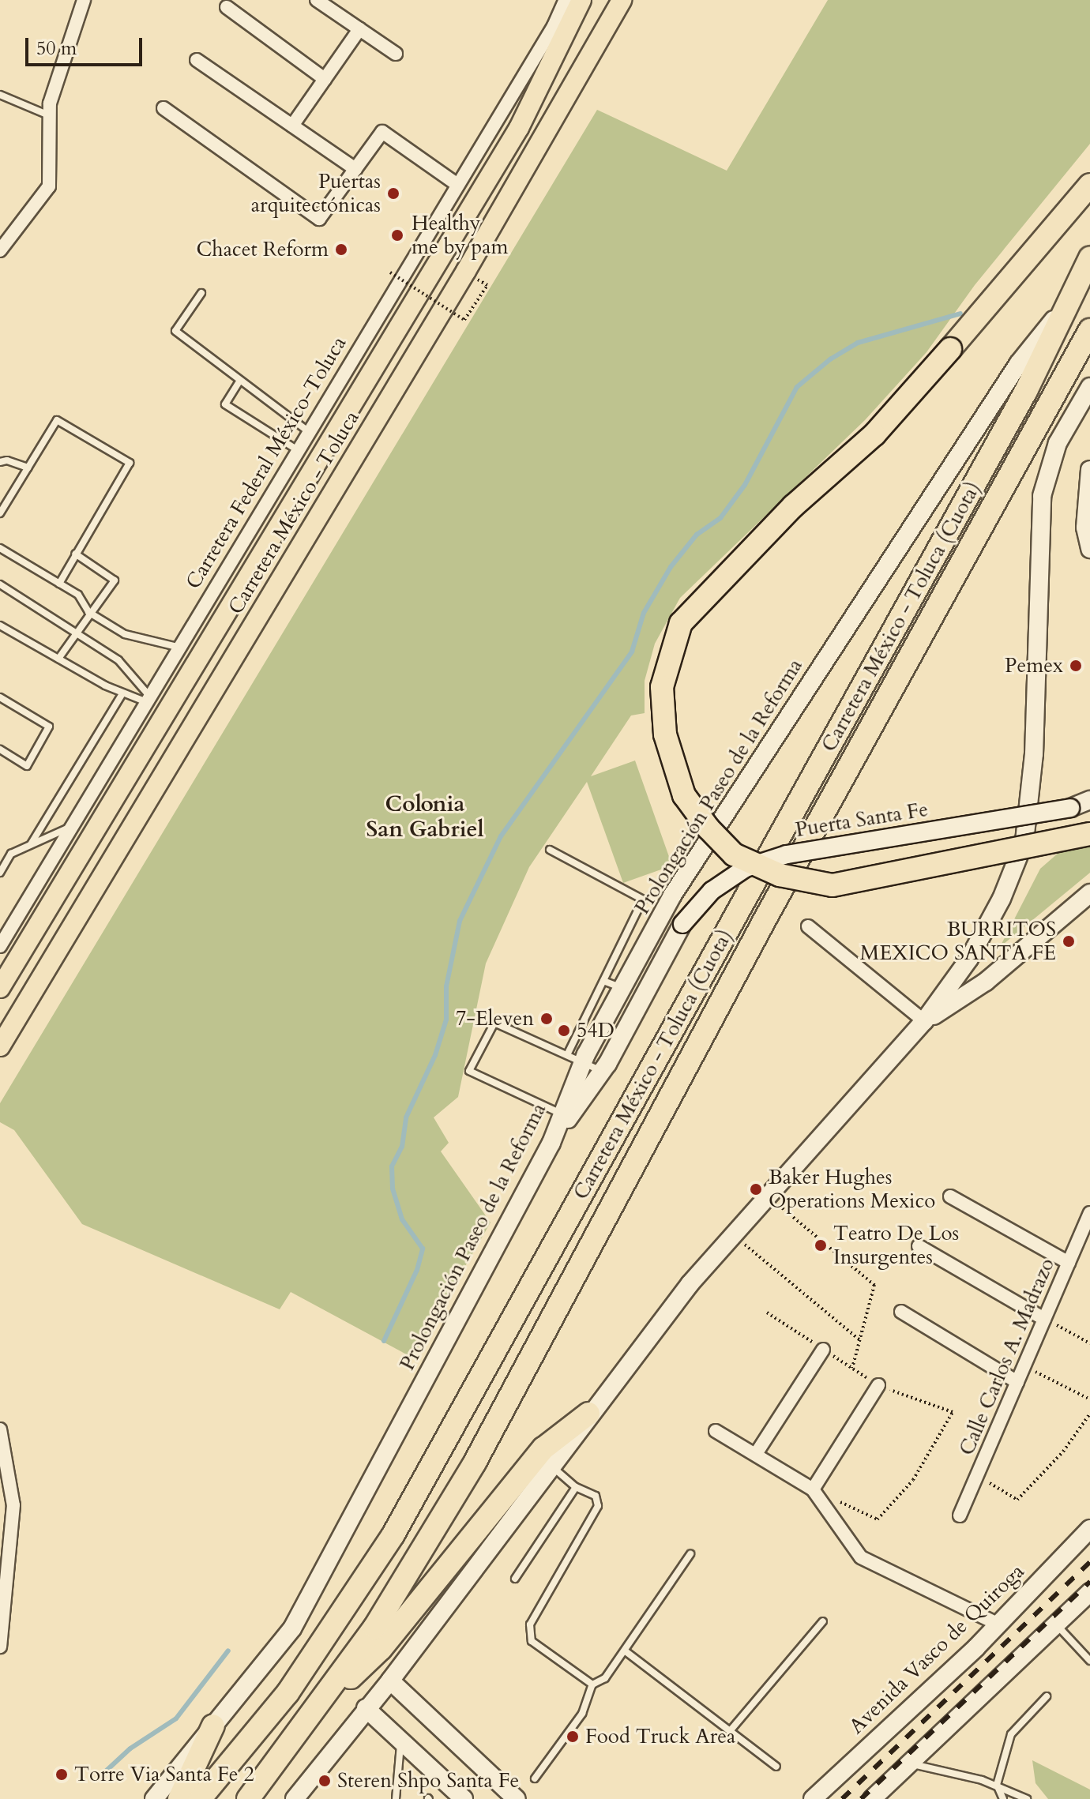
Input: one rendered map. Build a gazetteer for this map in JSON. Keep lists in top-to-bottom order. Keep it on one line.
{"streets":{"highway":["Carretera México - Toluca (Cuota)"],"main road":["Carretera México - Toluca","Prolongación Paseo de la Reforma","Puerta Santa Fe","Avenida Vasco de Quiroga"],"street":["Carretera Federal México-Toluca","Calle Carlos A. Madrazo"]},"crossings":[["Carretera México - Toluca (Cuota)","Prolongación Paseo de la Reforma"],["Prolongación Paseo de la Reforma","Puerta Santa Fe"]],"districts":["Colonia San Gabriel"],"places":["Puertas arquitectónicas","Healthy me by pam","Chacet Reform","Pemex","BURRITOS MEXICO SANTA FE","7-Eleven","54D","Baker Hughes Operations Mexico","Teatro De Los Insurgentes","Food Truck Area","Torre Via Santa Fe 2","Steren Shpo Santa Fe"],"scale_bar":"50 m"}
